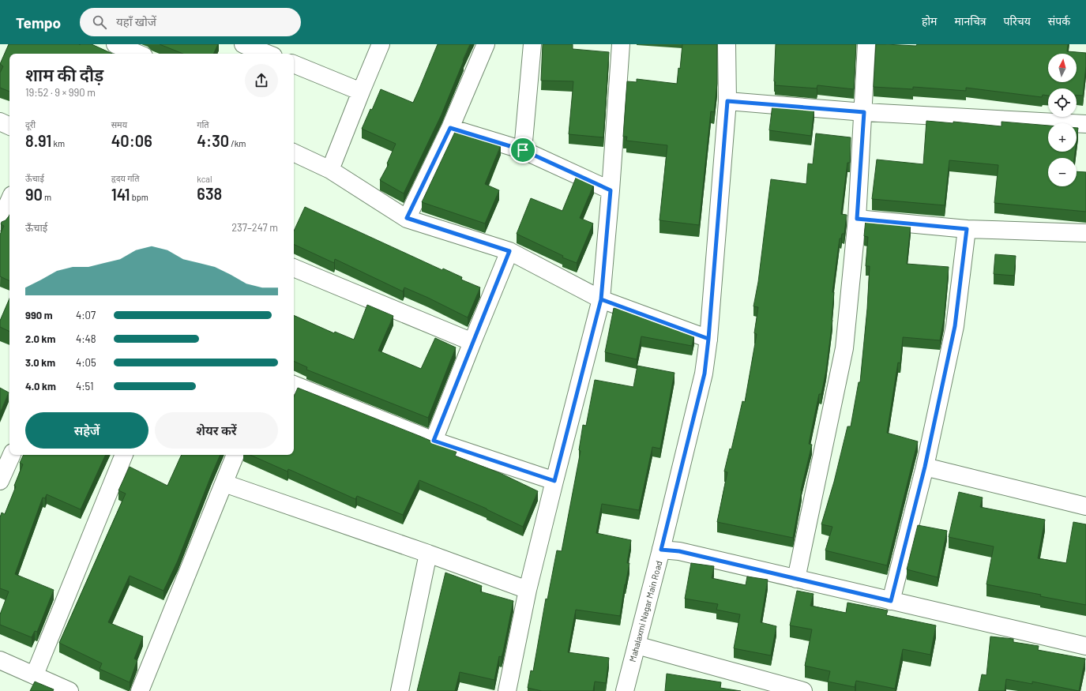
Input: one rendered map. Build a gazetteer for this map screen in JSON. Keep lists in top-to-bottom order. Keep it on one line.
{"streets":{"street":["Mahalaxmi Nagar Main Road"]},"north":"top","page":{"header":"Tempo","search":"यहाँ खोजें","nav":["होम","मानचित्र","परिचय","संपर्क"],"map_buttons":["+","−"],"heading":["शाम की दौड़","19:52 · 9 × 990 m"],"stats":[["दूरी","8.91 km"],["समय","40:06"],["गति","4:30 /km"],["ऊँचाई","90 m"],["हृदय गति","141 bpm"],["kcal","638"]],"chart":["ऊँचाई","237–247 m"],"list":[{"name":"990 m","note":"4:07"},{"name":"2.0 km","note":"4:48"},{"name":"3.0 km","note":"4:05"},{"name":"4.0 km","note":"4:51"}],"buttons":["सहेजें","शेयर करें"]}}
